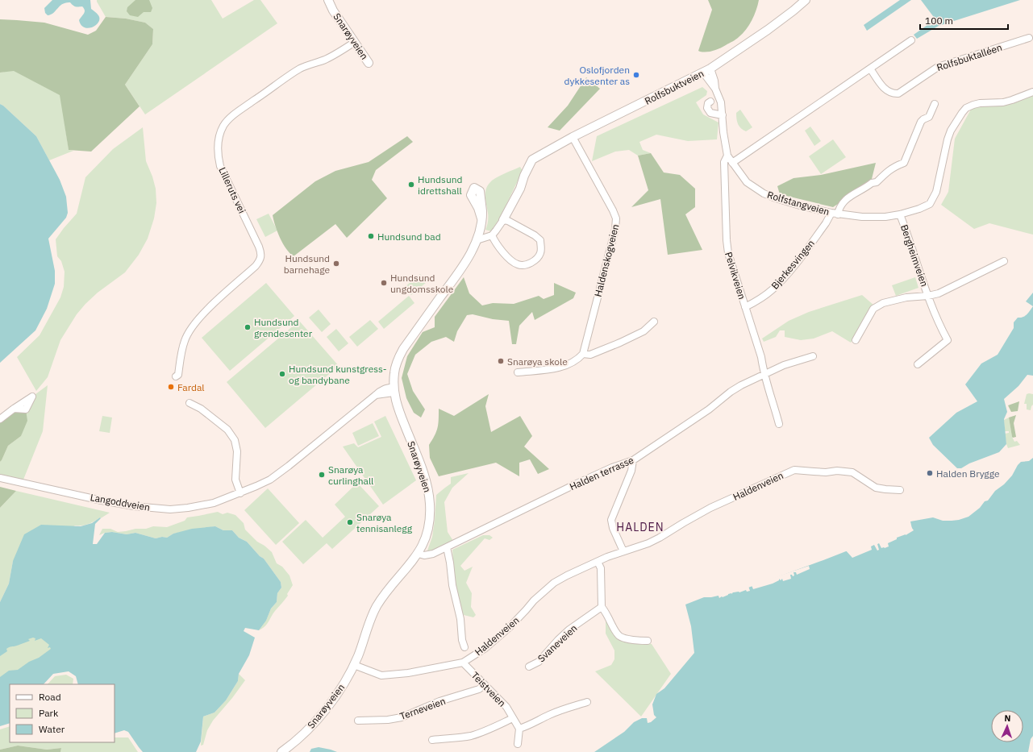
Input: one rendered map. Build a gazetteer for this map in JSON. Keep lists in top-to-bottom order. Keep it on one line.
{"streets":{"street":["Snarøyveien","Rolfsbuktalléen","Rolfsbuktveien","Lilleruts vei","Rolfstangveien","Bergheimveien","Haldenskogveien","Bjerkesvingen","Pelvikveien","Halden terrasse","Haldenveien","Langoddveien","Svaneveien","Teistveien","Terneveien"]},"crossings":[["Snarøyveien","Lilleruts vei"],["Snarøyveien","Halden terrasse"],["Snarøyveien","Haldenveien"],["Snarøyveien","Langoddveien"],["Rolfsbuktveien","Rolfstangveien"],["Rolfsbuktveien","Haldenskogveien"],["Rolfstangveien","Bergheimveien"],["Rolfstangveien","Bjerkesvingen"],["Rolfstangveien","Pelvikveien"],["Bjerkesvingen","Pelvikveien"],["Pelvikveien","Halden terrasse"],["Haldenveien","Teistveien"],["Teistveien","Terneveien"]],"districts":["HALDEN"],"places":["Oslofjorden dykkesenter as","Hundsund idrettshall","Hundsund bad","Hundsund barnehage","Hundsund ungdomsskole","Hundsund grendesenter","Snarøya skole","Hundsund kunstgress- og bandybane","Fardal","Halden Brygge","Snarøya curlinghall","Snarøya tennisanlegg"],"legend":["Road","Park","Water"],"scale_bar":"100 m","north":"top"}
